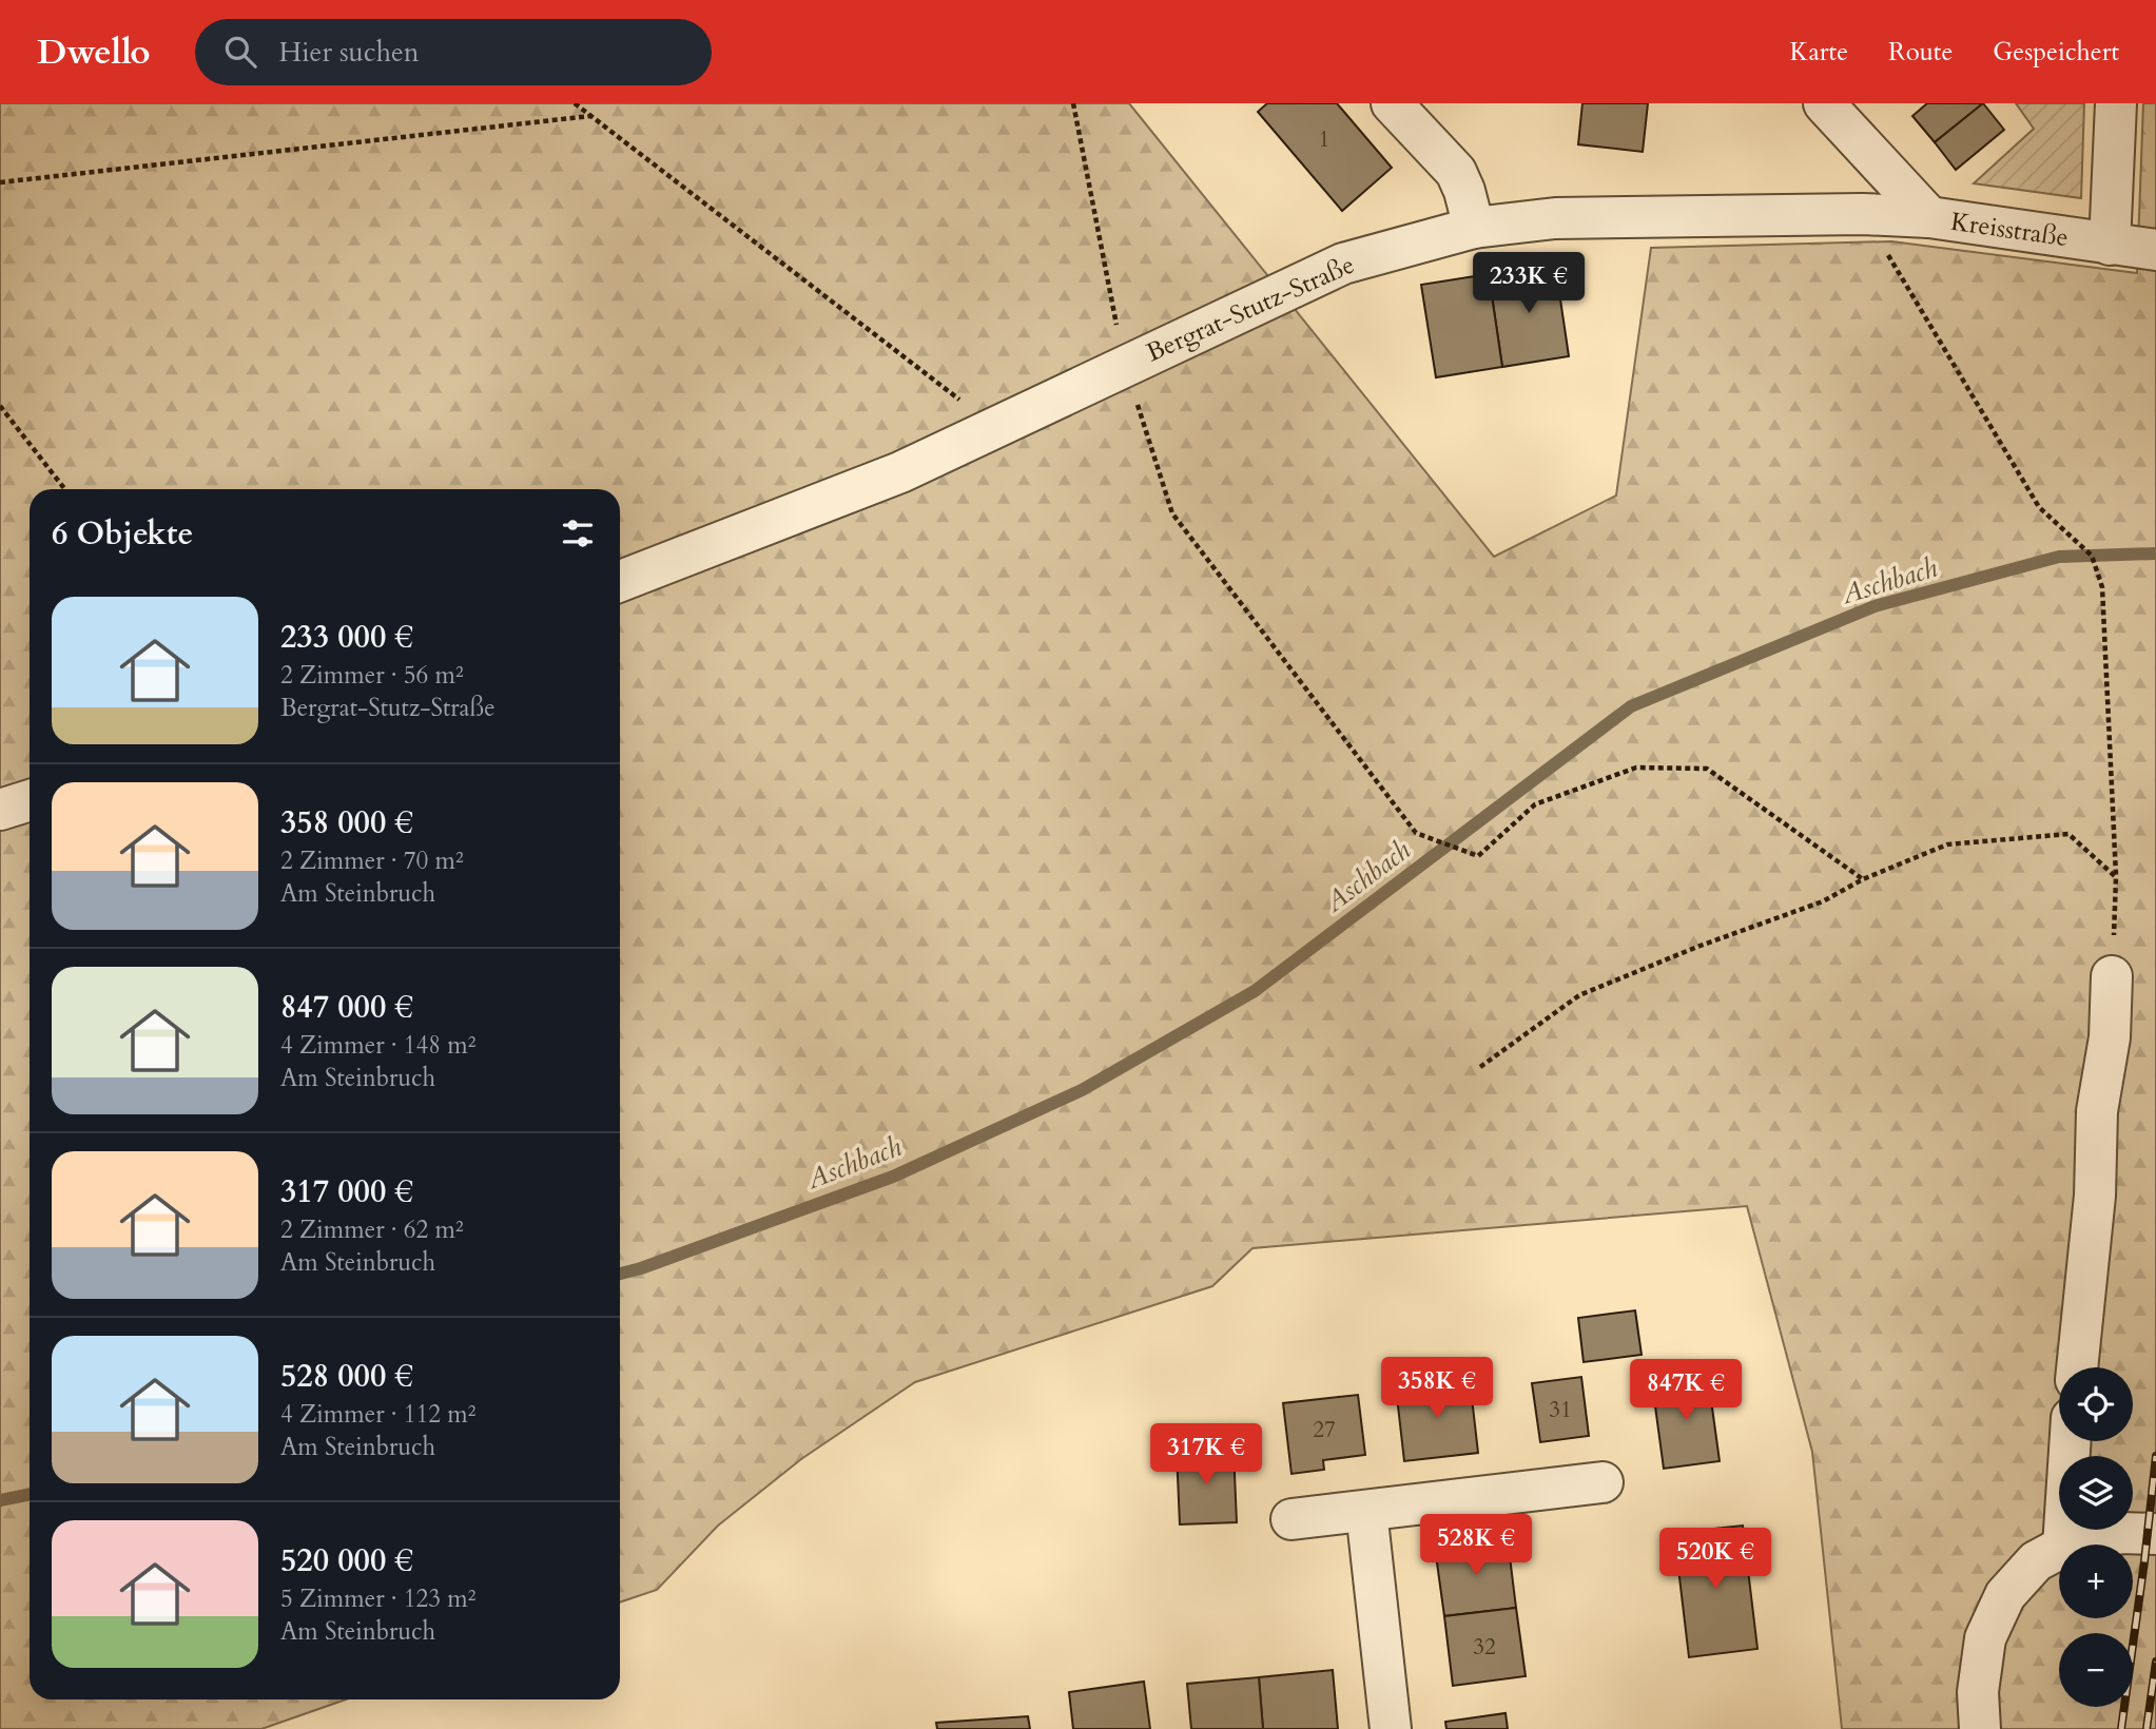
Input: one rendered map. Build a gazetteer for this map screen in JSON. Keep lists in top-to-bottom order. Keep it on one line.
{"streets":{"street":["Kreisstraße","Bergrat-Stutz-Straße"]},"crossings":[["Kreisstraße","Bergrat-Stutz-Straße"]],"water":["Aschbach"],"house_numbers":["1","31","27","32"],"page":{"header":"Dwello","search":"Hier suchen","nav":["Karte","Route","Gespeichert"],"price":["233K €","358K €","847K €","317K €","528K €","520K €"],"heading":"6 Objekte","list":[{"name":"233 000 €","note":"2 Zimmer · 56 m² · Bergrat-Stutz-Straße"},{"name":"358 000 €","note":"2 Zimmer · 70 m² · Am Steinbruch"},{"name":"847 000 €","note":"4 Zimmer · 148 m² · Am Steinbruch"},{"name":"317 000 €","note":"2 Zimmer · 62 m² · Am Steinbruch"},{"name":"528 000 €","note":"4 Zimmer · 112 m² · Am Steinbruch"},{"name":"520 000 €","note":"5 Zimmer · 123 m² · Am Steinbruch"}],"map_buttons":["+","−"]}}
